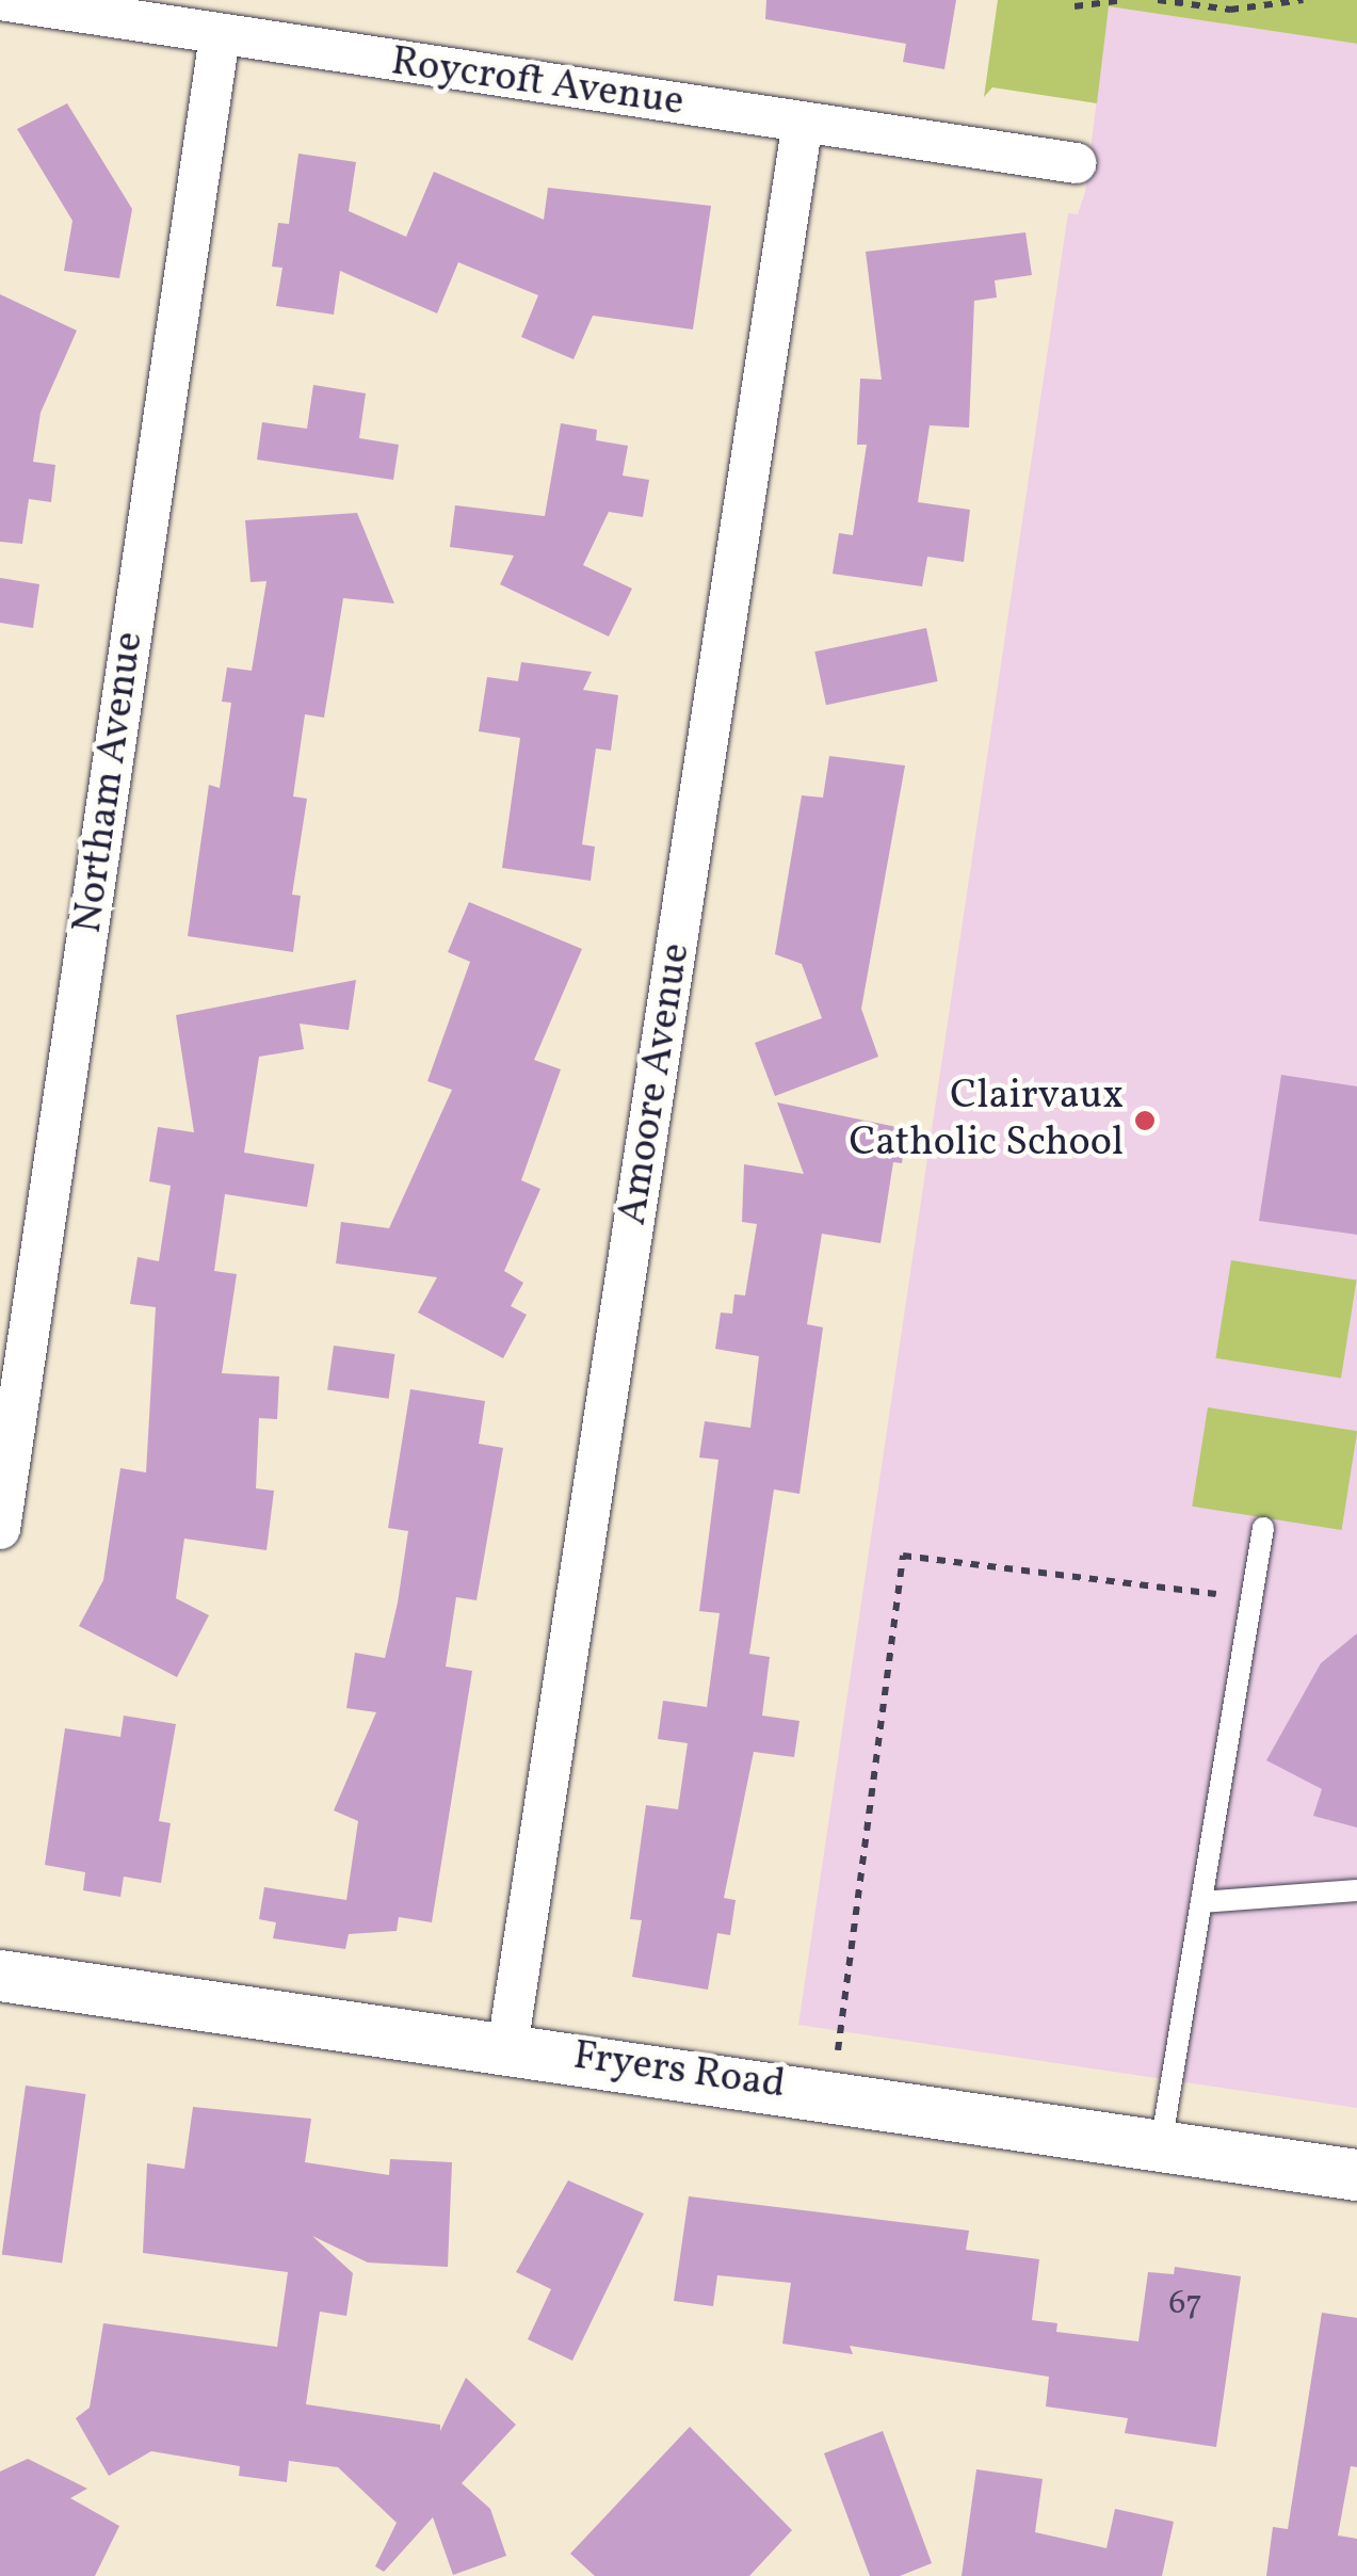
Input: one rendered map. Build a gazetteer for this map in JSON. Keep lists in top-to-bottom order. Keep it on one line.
{"streets":{"street":["Roycroft Avenue","Northam Avenue","Amoore Avenue","Fryers Road"]},"crossings":[["Roycroft Avenue","Northam Avenue"],["Roycroft Avenue","Amoore Avenue"],["Amoore Avenue","Fryers Road"]],"places":["Clairvaux Catholic School"],"house_numbers":["67"]}
